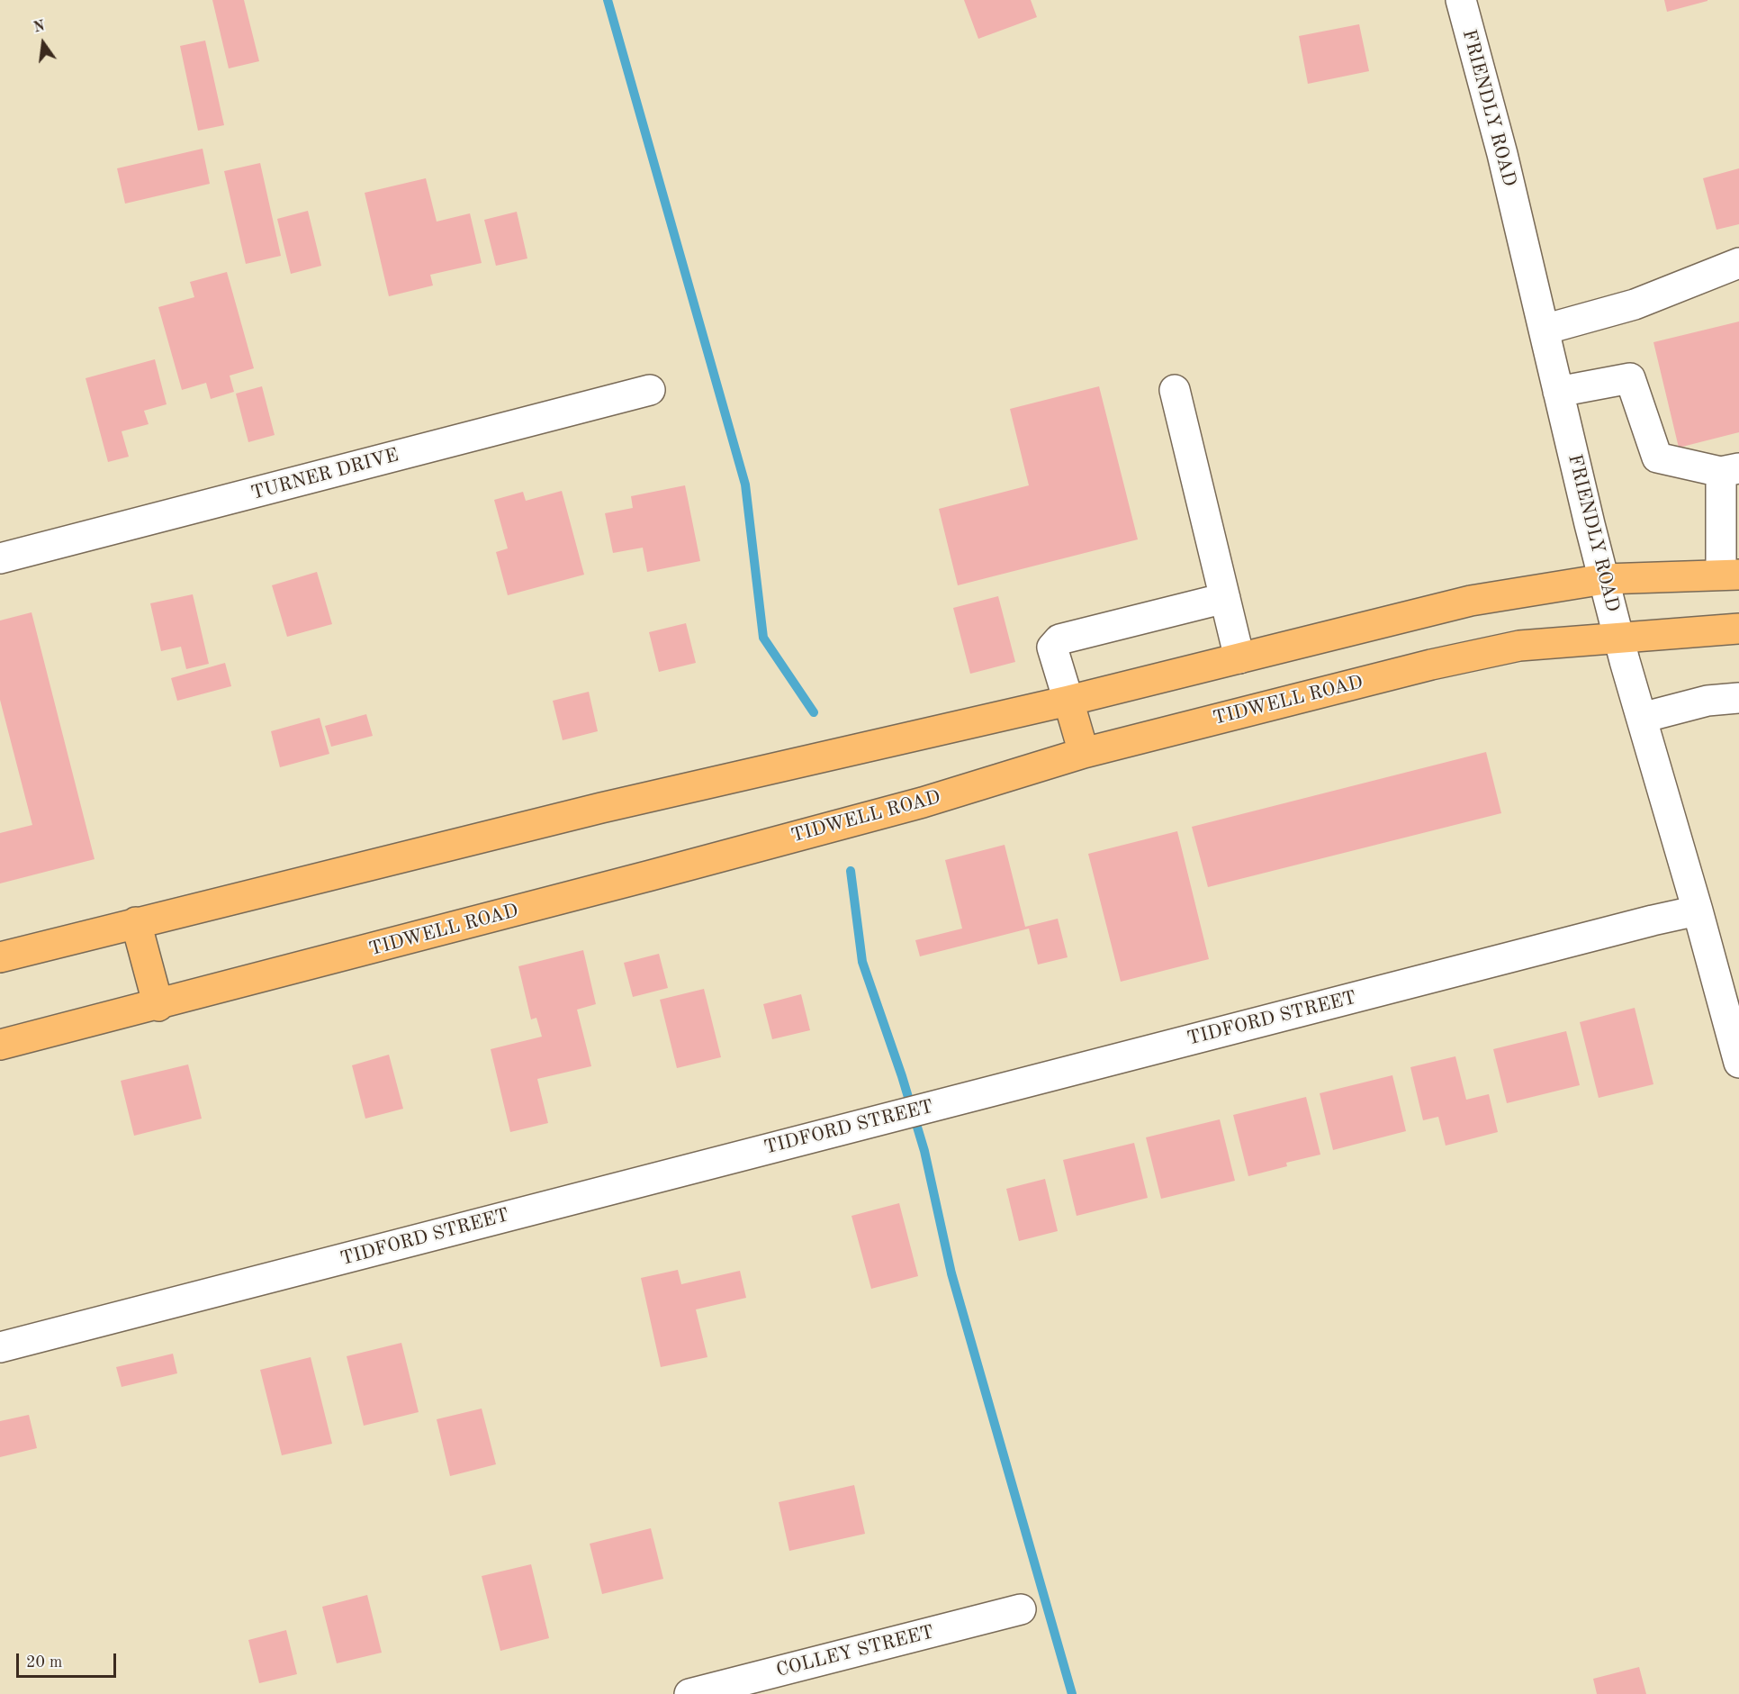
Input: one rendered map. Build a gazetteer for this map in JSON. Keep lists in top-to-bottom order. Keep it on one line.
{"streets":{"main road":["TIDWELL ROAD"],"street":["FRIENDLY ROAD","TURNER DRIVE","TIDFORD STREET","COLLEY STREET"]},"crossings":[["FRIENDLY ROAD","TIDWELL ROAD"],["FRIENDLY ROAD","TIDFORD STREET"]],"scale_bar":"20 m","north":"top"}
